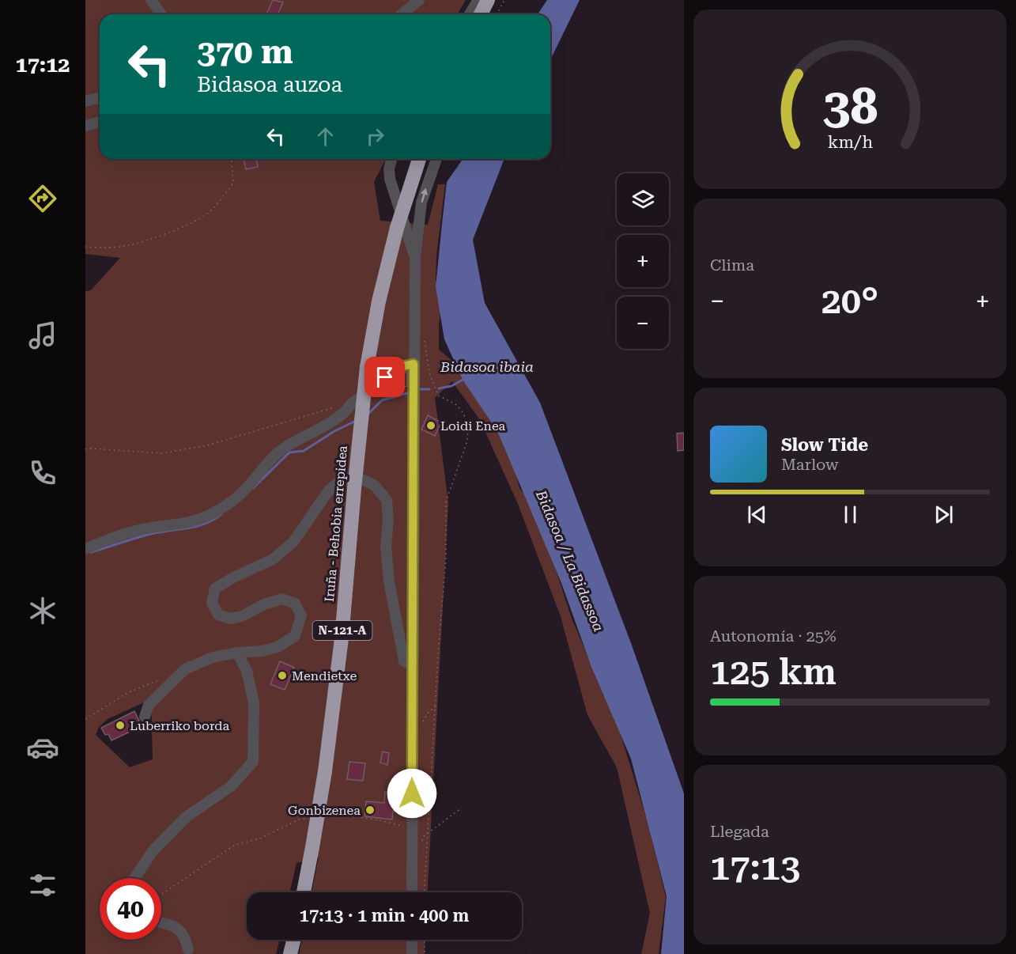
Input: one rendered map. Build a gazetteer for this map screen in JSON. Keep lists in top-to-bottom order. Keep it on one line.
{"streets":{"highway":["Iruña - Behobia errepidea","N-121-A"]},"water":["Bidasoa ibaia","Bidasoa / La Bidassoa"],"places":["Loidi Enea","Mendietxe","Luberriko borda","Gonbizenea"],"page":{"tabs":"17:12","turn":["370 m","Bidasoa auzoa"],"map_buttons":["+","−"],"tile":["Clima",["Autonomía · 25%","125 km"],["Llegada","17:13"]],"heat":["−","20°","+"],"song":["Slow Tide","Marlow"],"limit":"40","trip":"17:13 · 1 min · 400 m","gauge":["38","km/h"]}}
